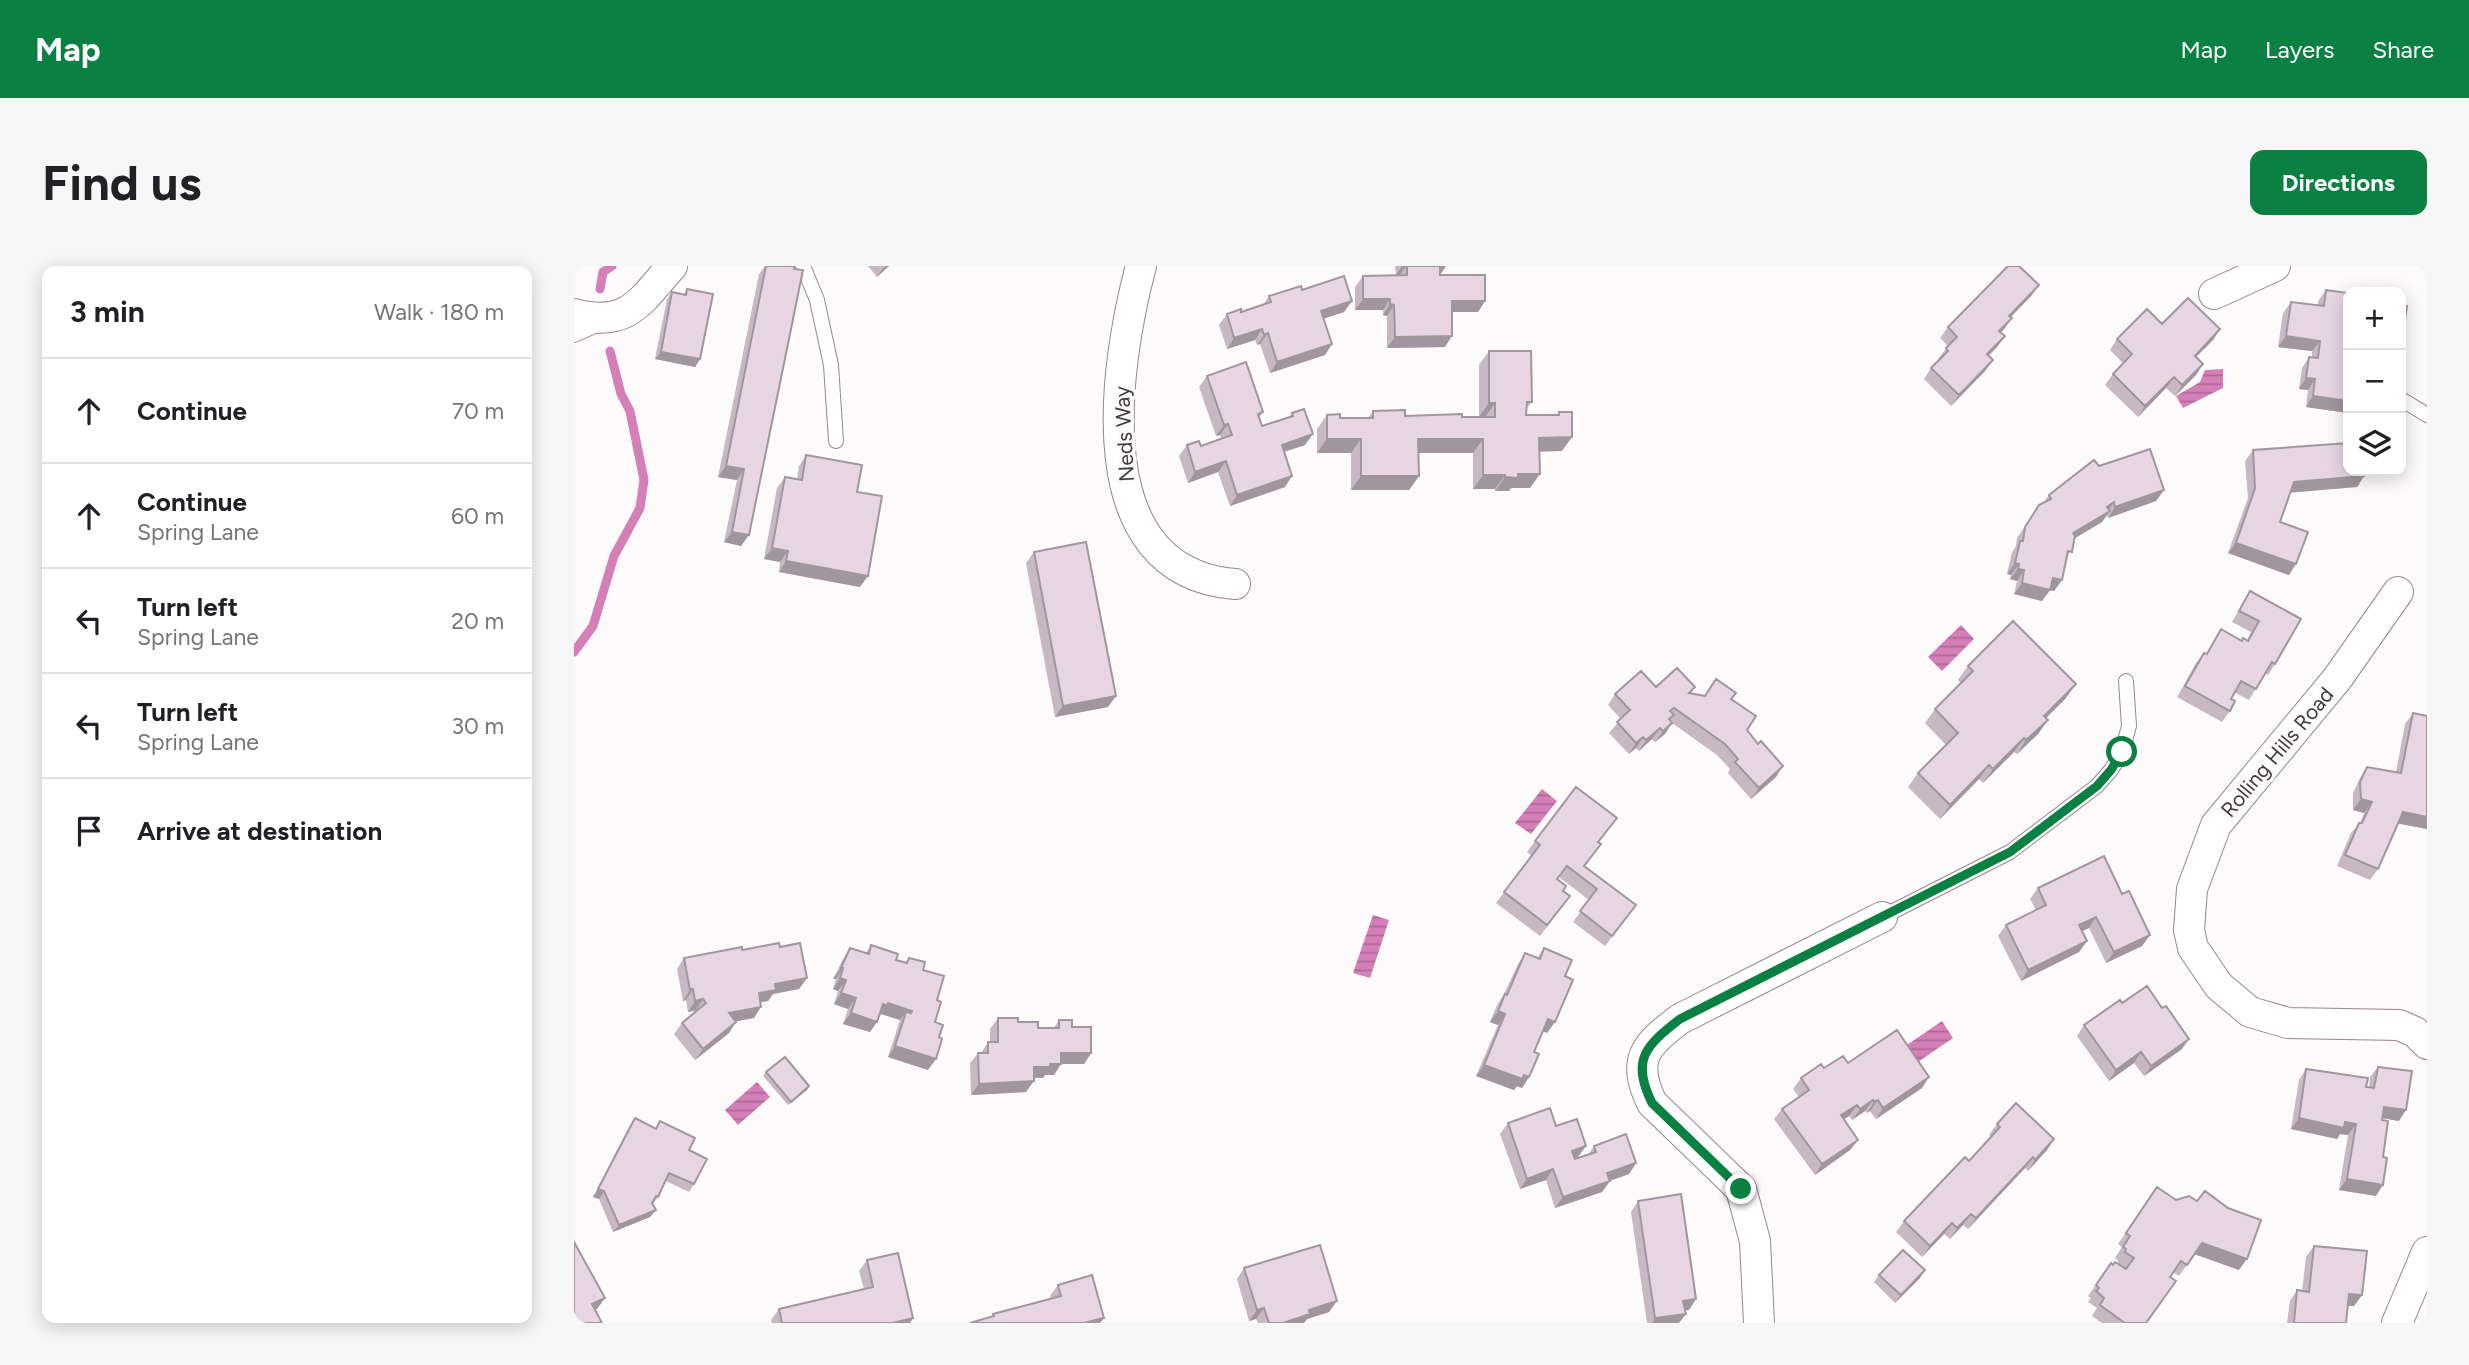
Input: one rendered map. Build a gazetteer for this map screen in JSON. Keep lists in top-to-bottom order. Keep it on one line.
{"streets":{"street":["Neds Way","Rolling Hills Road"]},"page":{"header":"Map","nav":["Map","Layers","Share"],"buttons":"Directions","title":"Find us","heading":["3 min","Walk · 180 m"],"map_buttons":["+","−"],"list":[["Continue","70 m"],["Continue","Spring Lane","60 m"],["Turn left","Spring Lane","20 m"],["Turn left","Spring Lane","30 m"],"Arrive at destination"]}}
